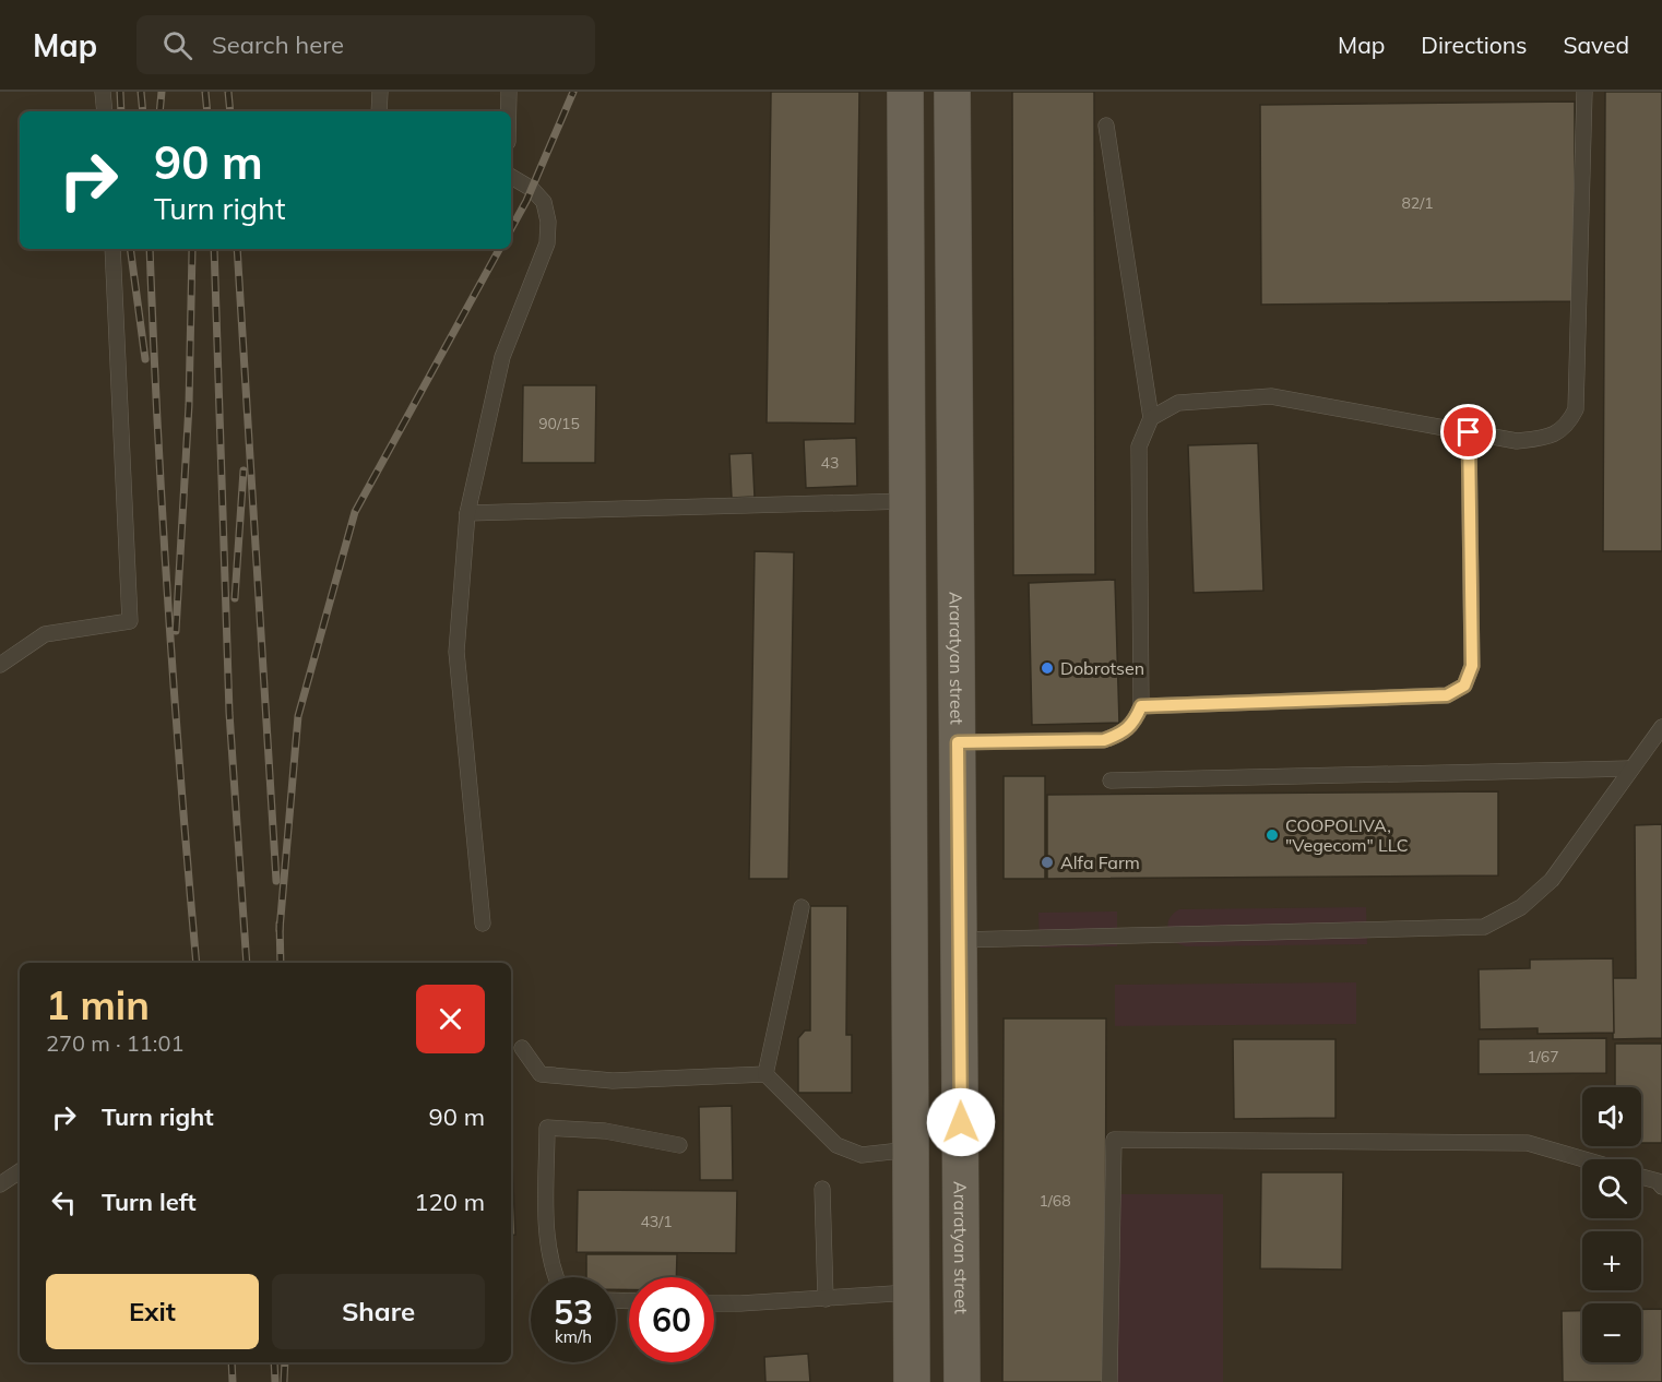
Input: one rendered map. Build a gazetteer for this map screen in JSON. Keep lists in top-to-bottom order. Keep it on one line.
{"streets":{"main road":["Araratyan street"]},"places":["Dobrotsen","COOPOLIVA, \"Vegecom\" LLC","Alfa Farm"],"house_numbers":["82/1","90/15","43","1/67","1/68","43/1"],"page":{"header":"Map","search":"Search here","nav":["Map","Directions","Saved"],"turn":["90 m","Turn right"],"heading":["1 min","270 m · 11:01"],"list":[{"name":"Turn right","value":"90 m"},{"name":"Turn left","value":"120 m"}],"map_buttons":["+","−"],"buttons":["Exit","Share"],"speed":"53 km/h","limit":"60"}}
